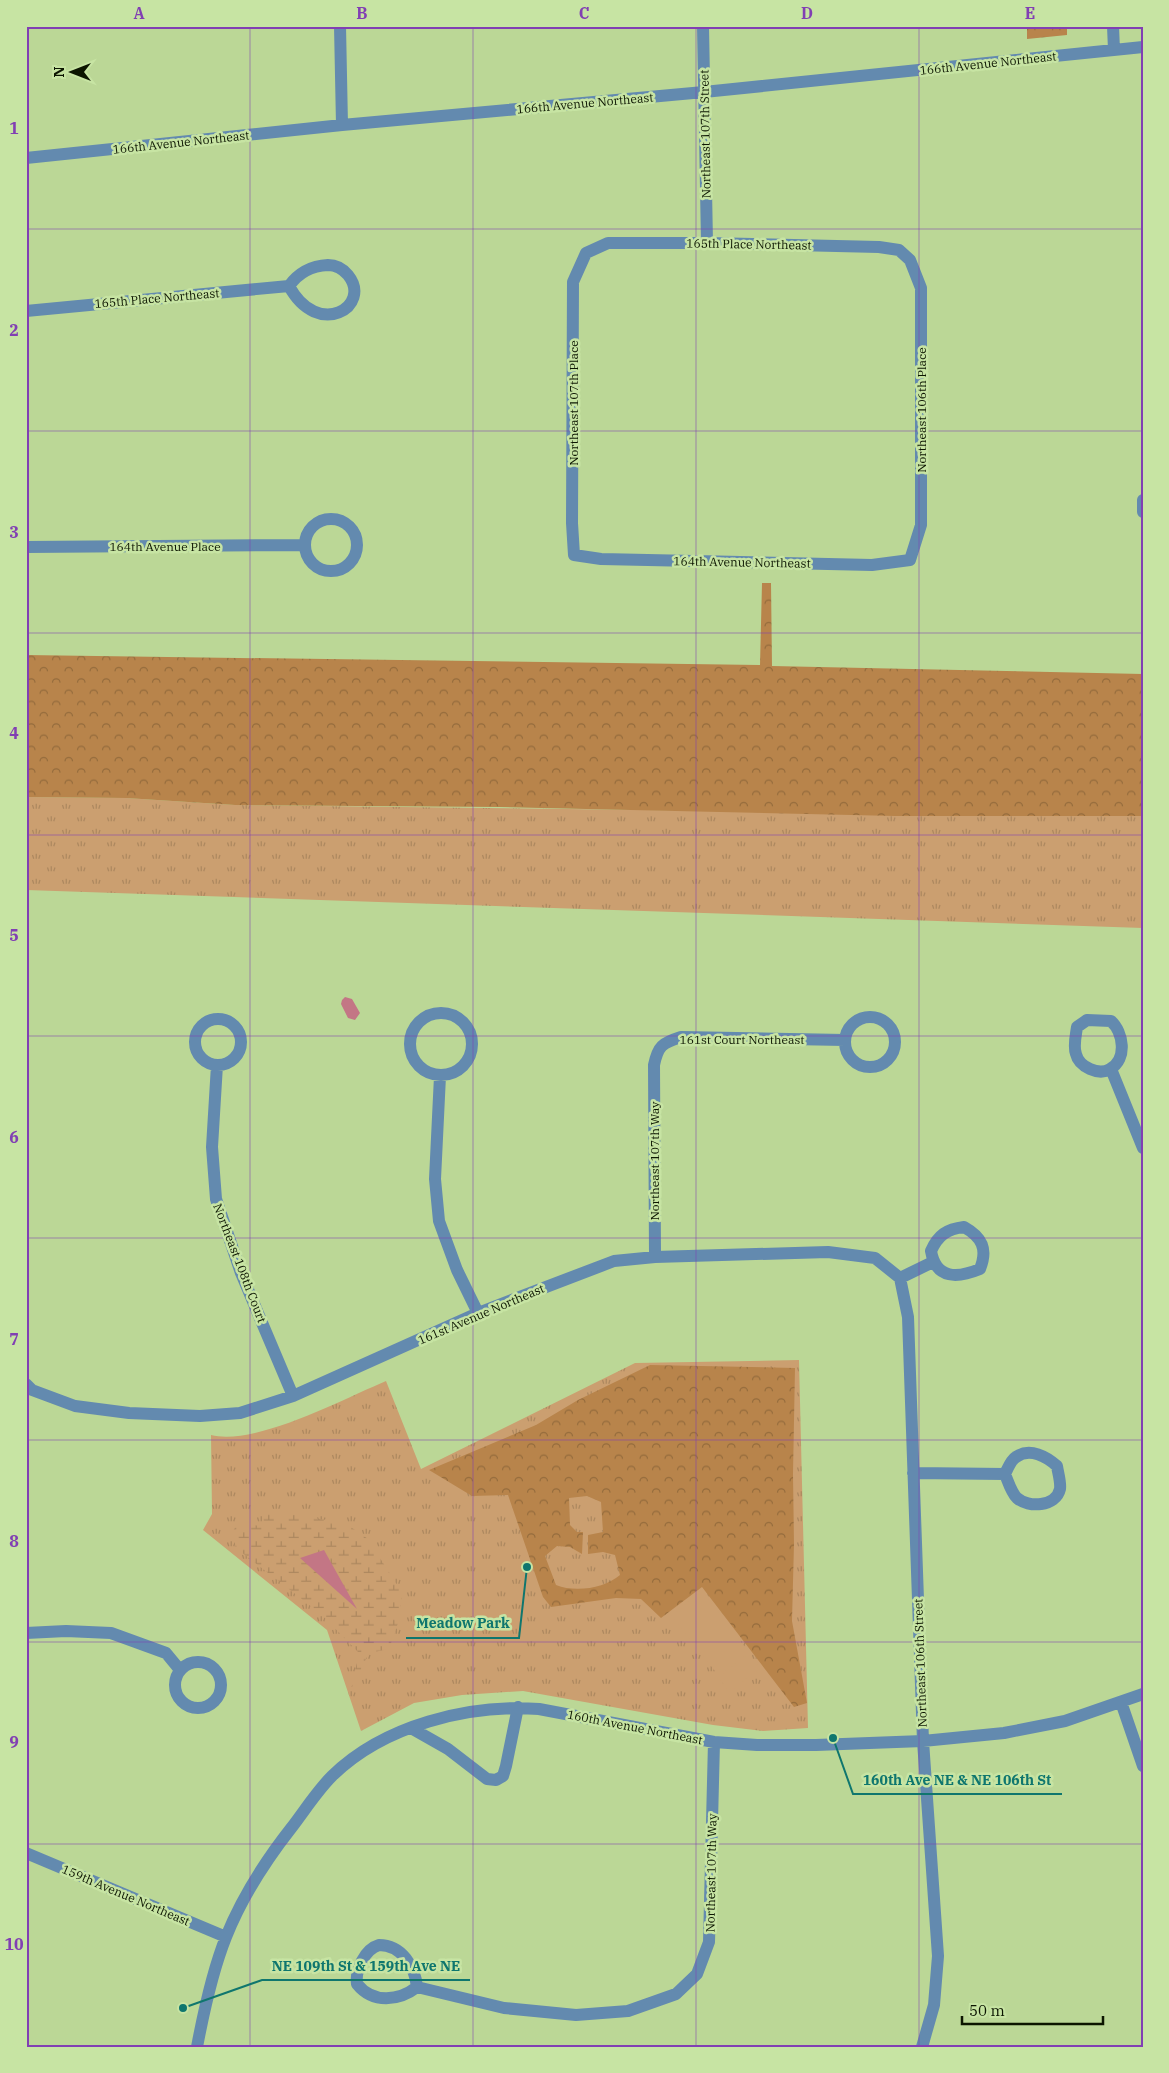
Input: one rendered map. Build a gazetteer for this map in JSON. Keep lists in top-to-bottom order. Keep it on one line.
{"streets":{"street":["166th Avenue Northeast","Northeast 107th Street","165th Place Northeast","Northeast 107th Place","Northeast 106th Place","164th Avenue Place","164th Avenue Northeast","161st Court Northeast","Northeast 107th Way","Northeast 108th Court","161st Avenue Northeast","Northeast 106th Street","160th Avenue Northeast","159th Avenue Northeast"]},"crossings":[["166th Avenue Northeast","Northeast 107th Street"],["Northeast 107th Street","165th Place Northeast"],["165th Place Northeast","Northeast 107th Place"],["165th Place Northeast","Northeast 106th Place"],["Northeast 107th Place","164th Avenue Northeast"],["Northeast 106th Place","164th Avenue Northeast"],["161st Court Northeast","Northeast 107th Way"],["Northeast 107th Way","161st Avenue Northeast"],["Northeast 107th Way","160th Avenue Northeast"],["Northeast 108th Court","161st Avenue Northeast"],["161st Avenue Northeast","Northeast 106th Street"],["Northeast 106th Street","160th Avenue Northeast"],["160th Avenue Northeast","159th Avenue Northeast"]],"places":["Meadow Park","160th Ave NE & NE 106th St","NE 109th St & 159th Ave NE"],"scale_bar":"50 m","north":"left","grid":{"columns":["A","B","C","D","E"],"rows":["1","2","3","4","5","6","7","8","9","10"]}}
